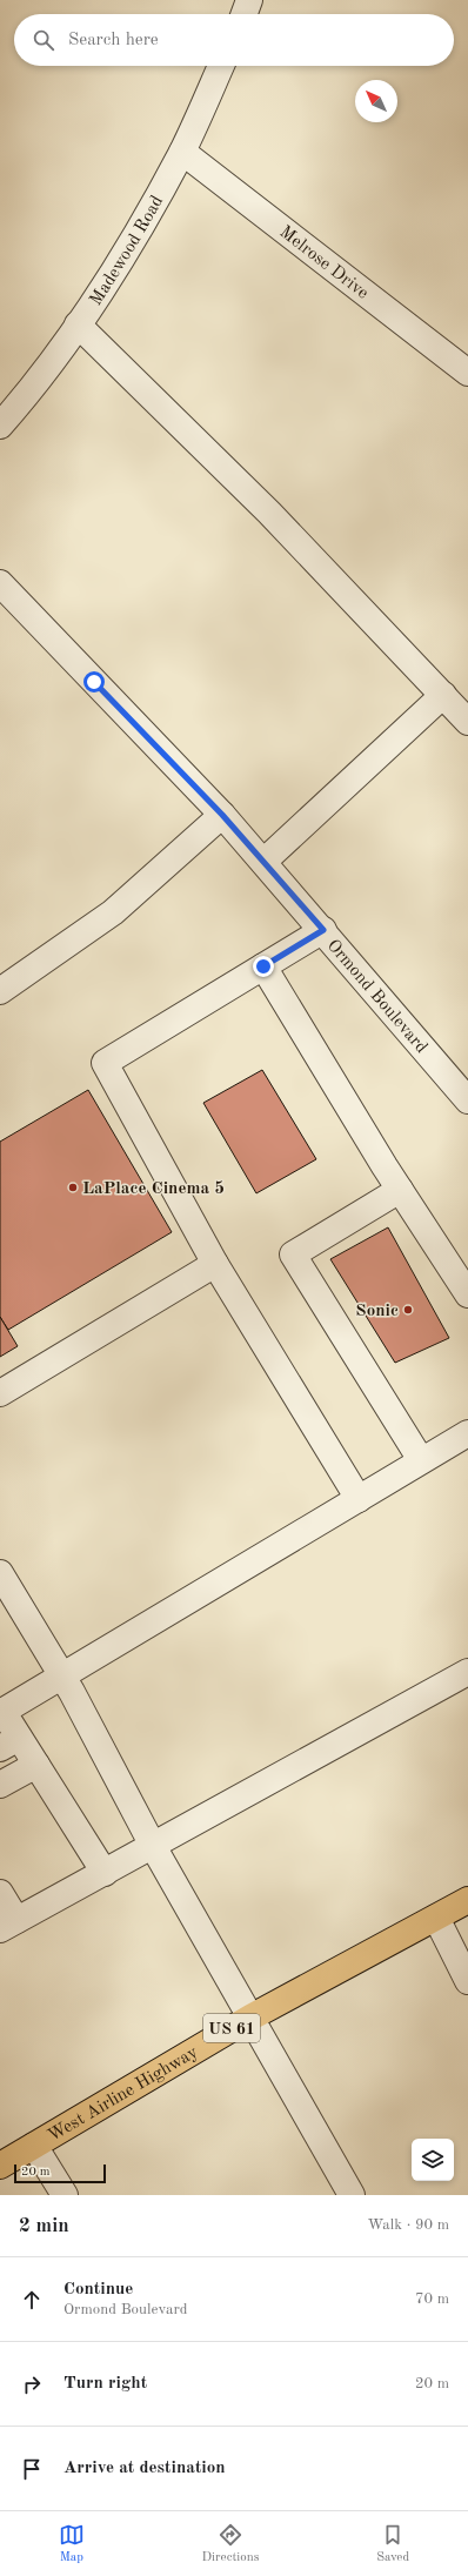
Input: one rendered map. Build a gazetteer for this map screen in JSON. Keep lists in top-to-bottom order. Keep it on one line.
{"streets":{"highway":["US 61","West Airline Highway"],"street":["Madewood Road","Melrose Drive","Ormond Boulevard"]},"crossings":[["Madewood Road","Melrose Drive"]],"places":["LaPlace Cinema 5","Sonic"],"scale_bar":"20 m","north":"top left","page":{"search":"Search here","scale":"20 m","heading":["2 min","Walk · 90 m"],"list":[["Continue","Ormond Boulevard","70 m"],["Turn right","20 m"],"Arrive at destination"],"nav":["Map","Directions","Saved"]}}
